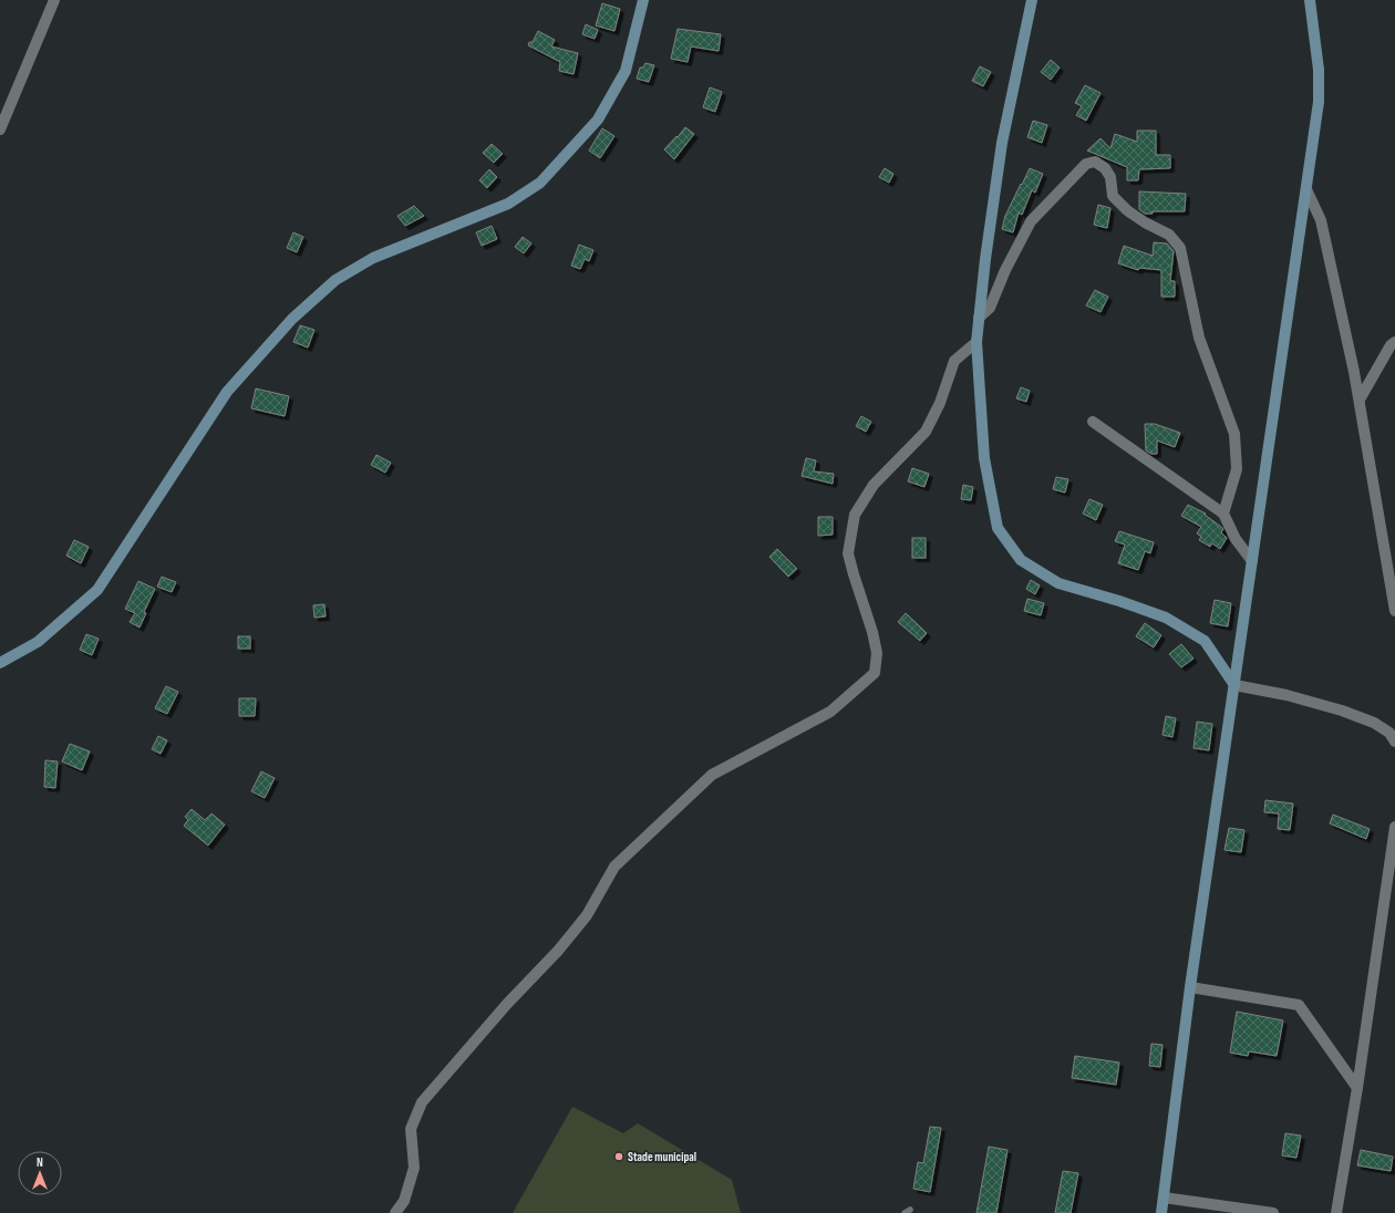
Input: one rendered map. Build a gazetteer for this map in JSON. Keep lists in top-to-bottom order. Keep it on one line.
{"places":["Stade municipal"],"north":"top"}
